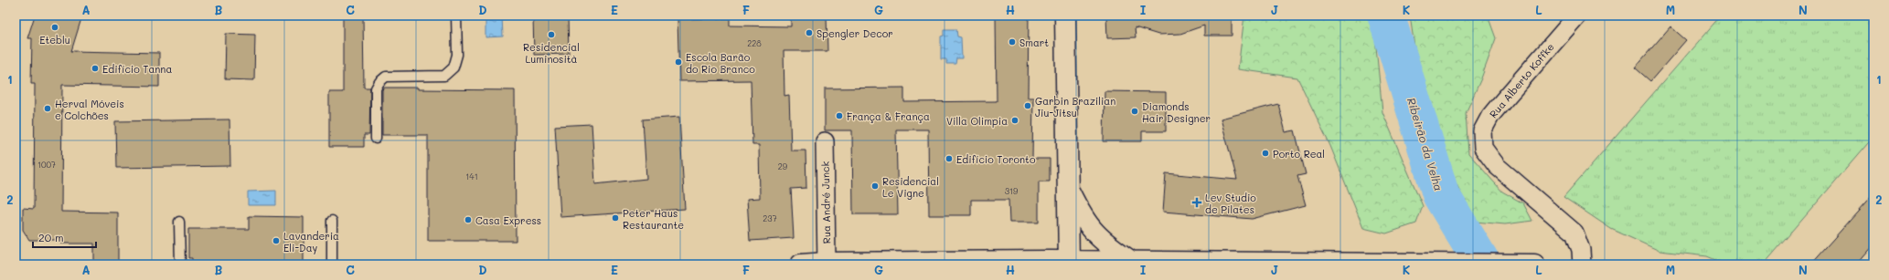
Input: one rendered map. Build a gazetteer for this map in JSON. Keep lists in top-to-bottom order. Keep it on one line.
{"streets":{"street":["Rua Alberto Koffke","Rua André Junck"]},"water":["Ribeirão da Velha"],"places":{"other":["Eteblu","Spengler Decor","Residencial Luminosità","Smart","Escola Barão do Rio Branco","Edifício Tanna","Garbin Brazilian Jiu-Jitsu","Herval Móveis e Colchões","Diamonds Hair Designer","França & França","Villa Olimpia","Porto Real","Edifício Toronto","Residencial Le Vigne","Peter Haus Restaurante","Casa Express","Lavanderia Eli-Day"],"health":["Lev Studio de Pilates"]},"house_numbers":["228","1007","29","141","319","237"],"scale_bar":"20 m","grid":{"columns":["A","B","C","D","E","F","G","H","I","J","K","L","M","N"],"rows":["1","2"]}}
